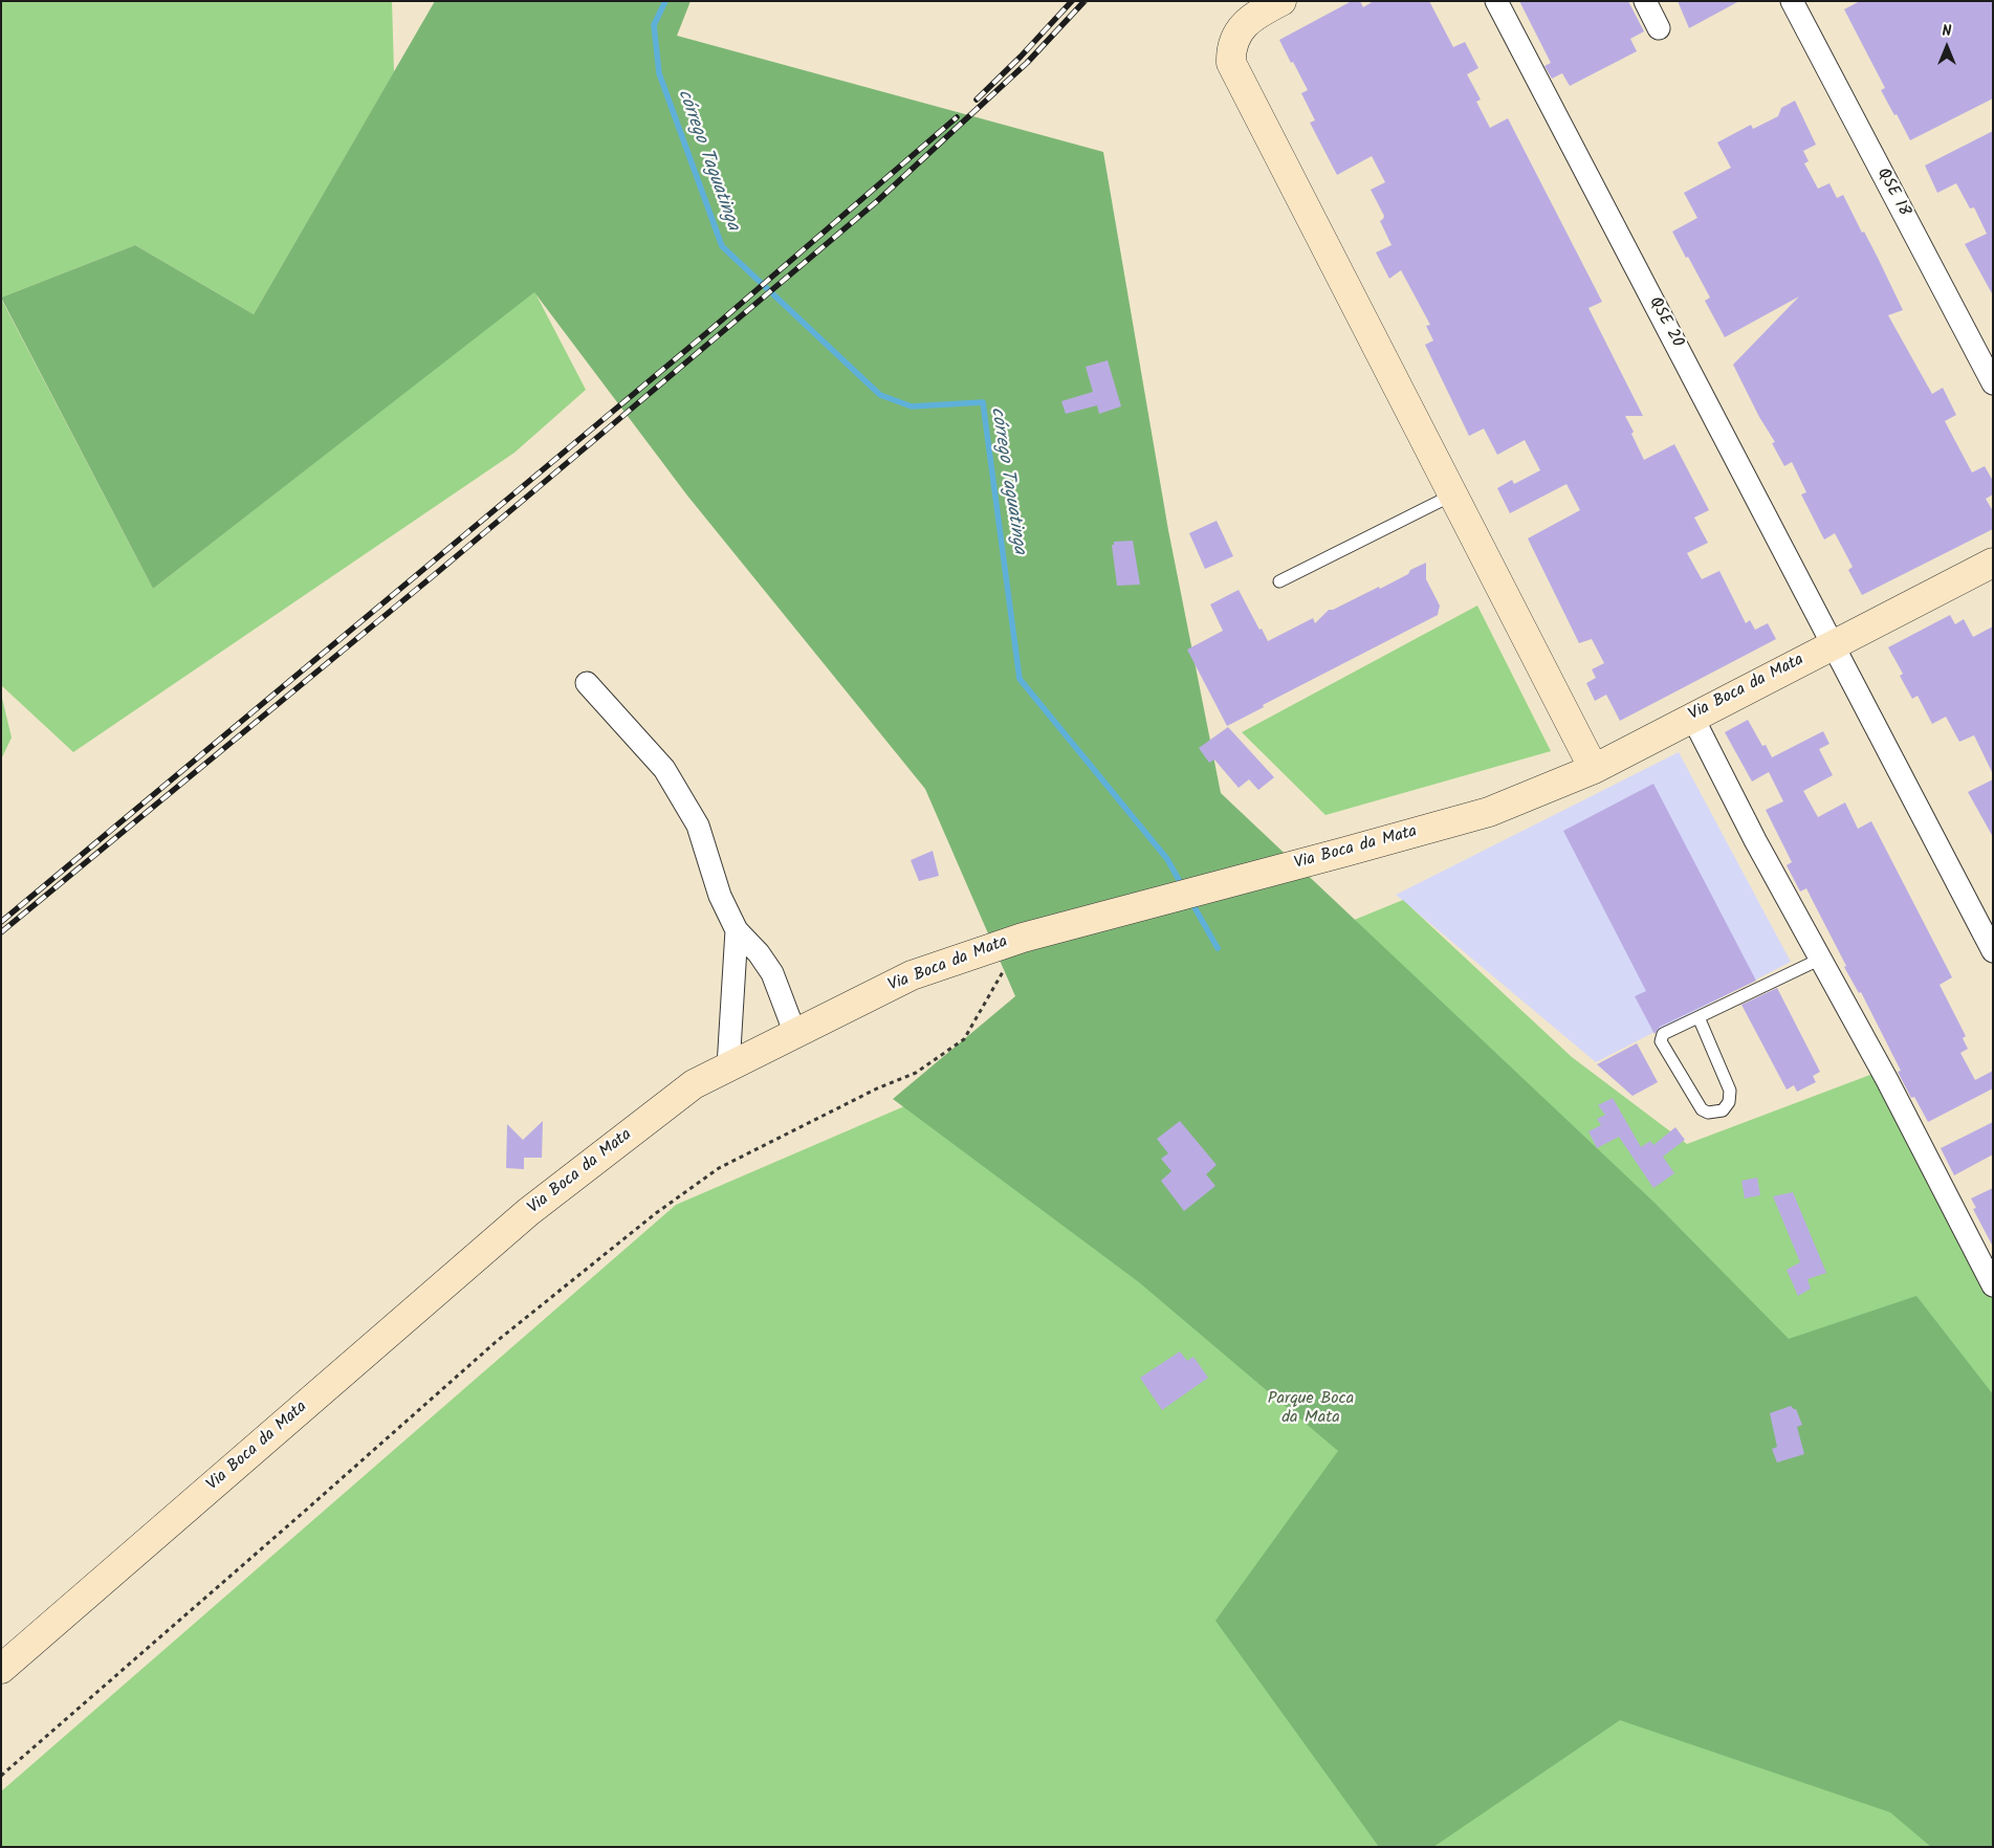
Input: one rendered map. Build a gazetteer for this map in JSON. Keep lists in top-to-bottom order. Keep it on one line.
{"streets":{"street":["QSE 18","QSE 20","Via Boca da Mata"]},"crossings":[["QSE 20","Via Boca da Mata"]],"water":["córrego Taguatinga"],"parks":["Parque Boca da Mata"],"north":"top"}
